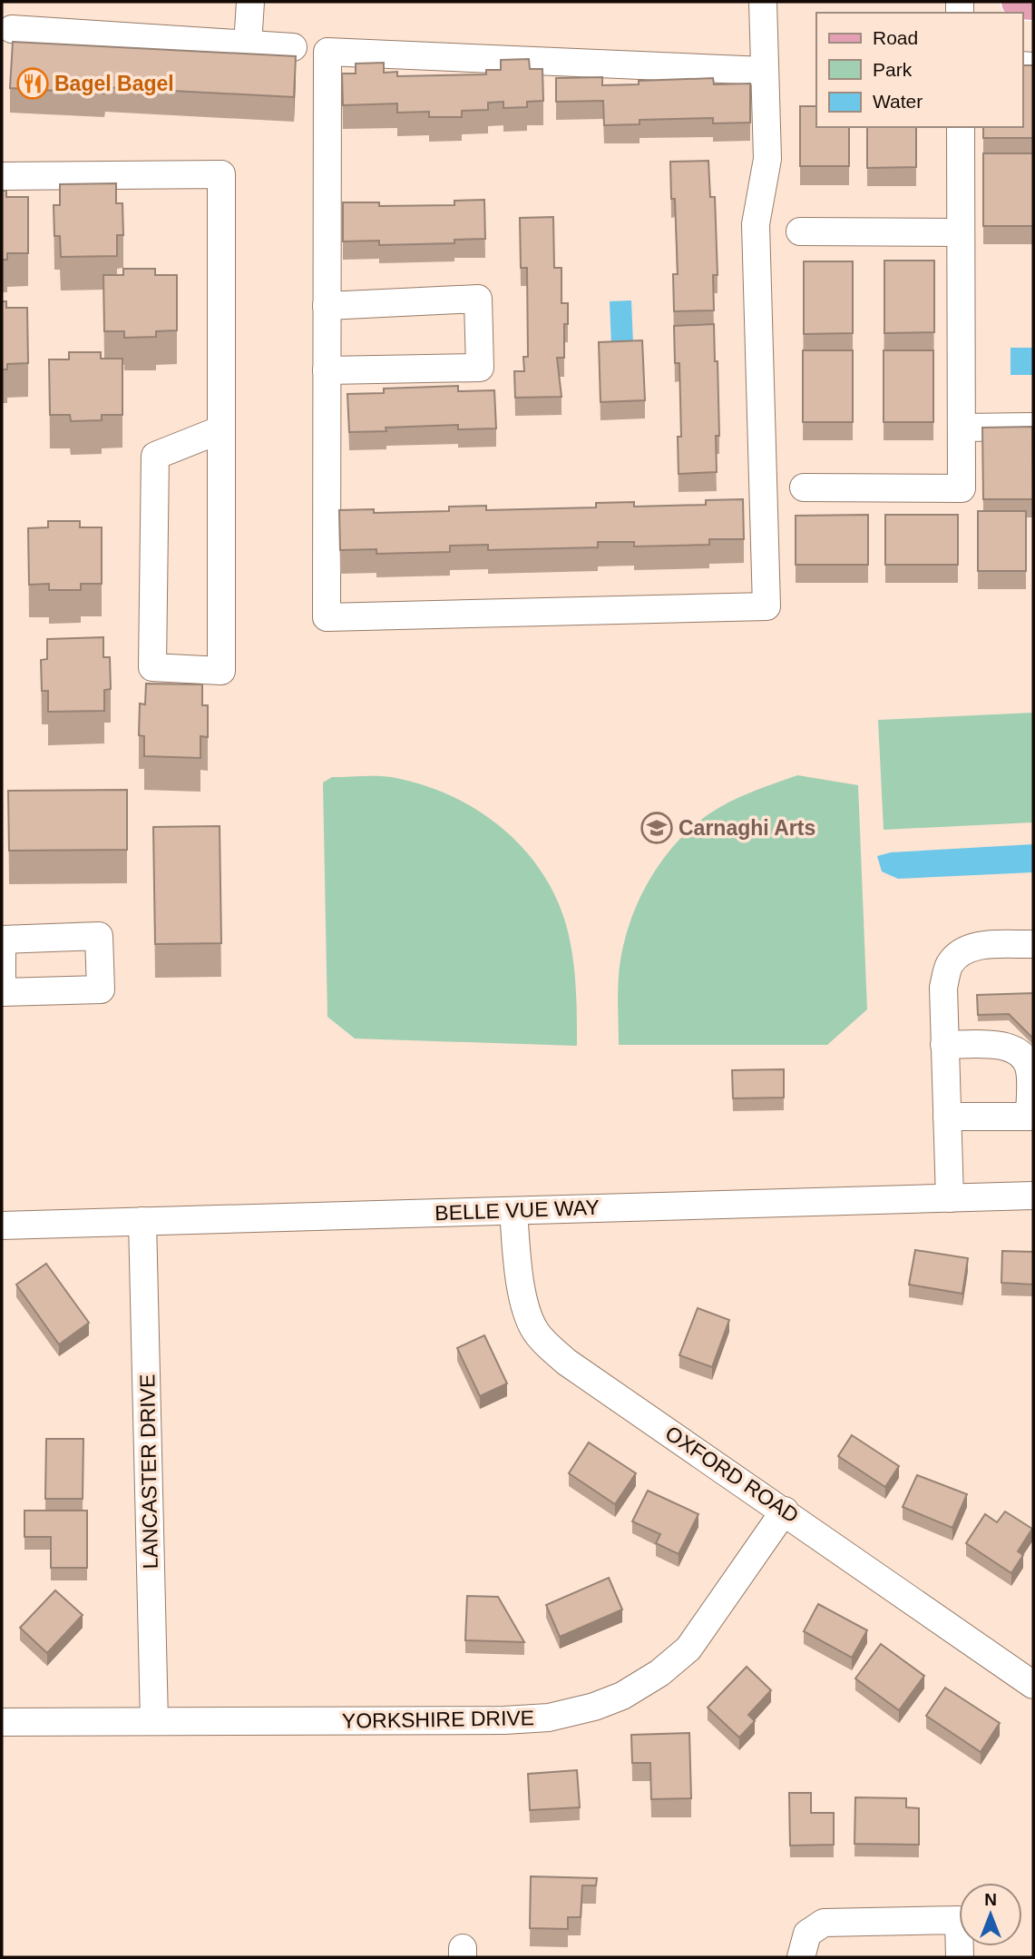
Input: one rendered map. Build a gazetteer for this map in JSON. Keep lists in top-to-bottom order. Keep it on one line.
{"streets":{"street":["BELLE VUE WAY","LANCASTER DRIVE","OXFORD ROAD","YORKSHIRE DRIVE"]},"crossings":[["BELLE VUE WAY","LANCASTER DRIVE"],["BELLE VUE WAY","OXFORD ROAD"],["LANCASTER DRIVE","YORKSHIRE DRIVE"],["OXFORD ROAD","YORKSHIRE DRIVE"]],"places":{"restaurant":["Bagel Bagel"],"school or university":["Carnaghi Arts"]},"legend":["Road","Park","Water"],"north":"top"}
